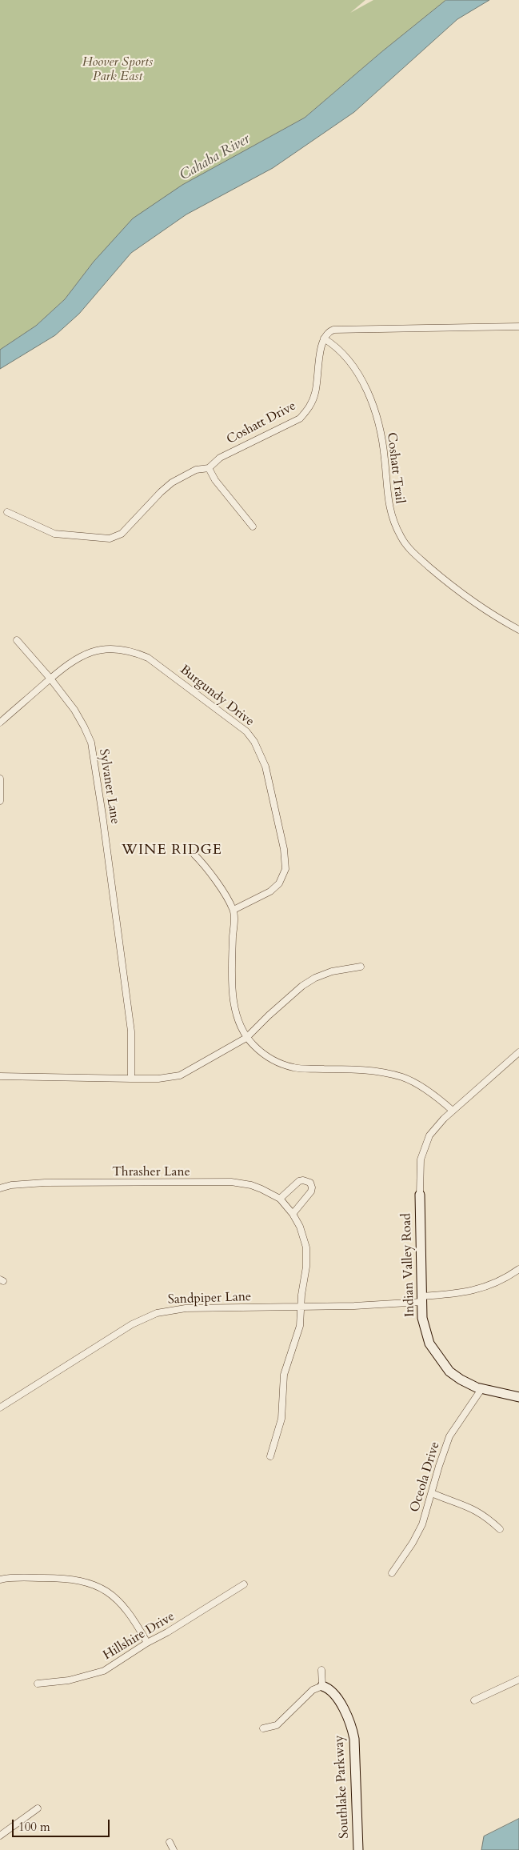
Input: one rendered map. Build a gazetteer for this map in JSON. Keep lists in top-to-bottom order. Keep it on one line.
{"streets":{"street":["Coshatt Drive","Coshatt Trail","Burgundy Drive","Sylvaner Lane","Thrasher Lane","Indian Valley Road","Sandpiper Lane","Oceola Drive","Hillshire Drive","Southlake Parkway"]},"crossings":[["Coshatt Drive","Coshatt Trail"],["Burgundy Drive","Sylvaner Lane"],["Thrasher Lane","Sandpiper Lane"],["Indian Valley Road","Sandpiper Lane"],["Indian Valley Road","Oceola Drive"]],"districts":["WINE RIDGE"],"water":["Cahaba River"],"parks":["Hoover Sports Park East"],"scale_bar":"100 m"}
